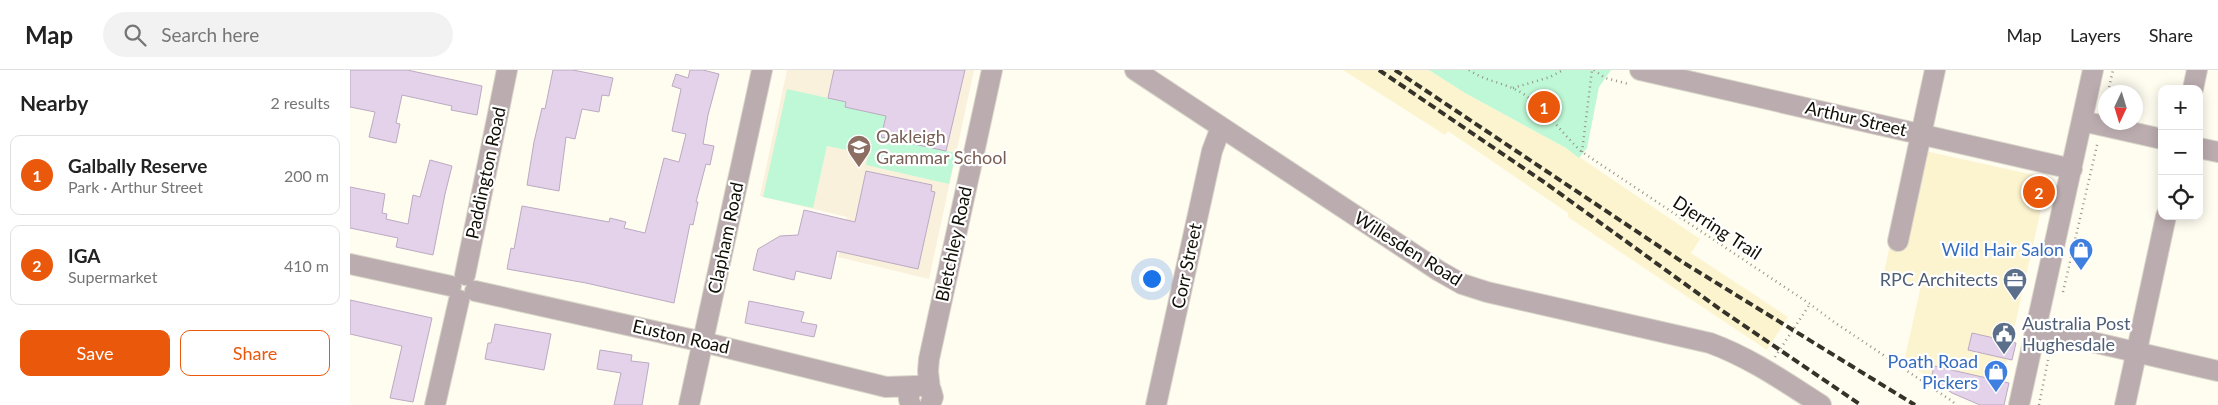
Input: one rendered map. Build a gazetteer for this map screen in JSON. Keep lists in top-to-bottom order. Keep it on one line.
{"streets":{"street":["Arthur Street","Paddington Road","Clapham Road","Bletchley Road","Willesden Road","Corr Street","Euston Road"],"path":["Djerring Trail"]},"crossings":[["Paddington Road","Euston Road"],["Clapham Road","Euston Road"],["Bletchley Road","Euston Road"],["Willesden Road","Corr Street"]],"places":{"school or university":["Oakleigh Grammar School"],"shop":["Wild Hair Salon","Poath Road Pickers"],"office":["RPC Architects"],"public building":["Australia Post Hughesdale"]},"north":"bottom","page":{"header":"Map","search":"Search here","nav":["Map","Layers","Share"],"heading":["Nearby","2 results"],"map_buttons":["+","−"],"pins":["1","2"],"list":[{"mark":"1","name":"Galbally Reserve","note":"Park · Arthur Street","value":"200 m"},{"mark":"2","name":"IGA","note":"Supermarket","value":"410 m"}],"buttons":["Save","Share"]}}
